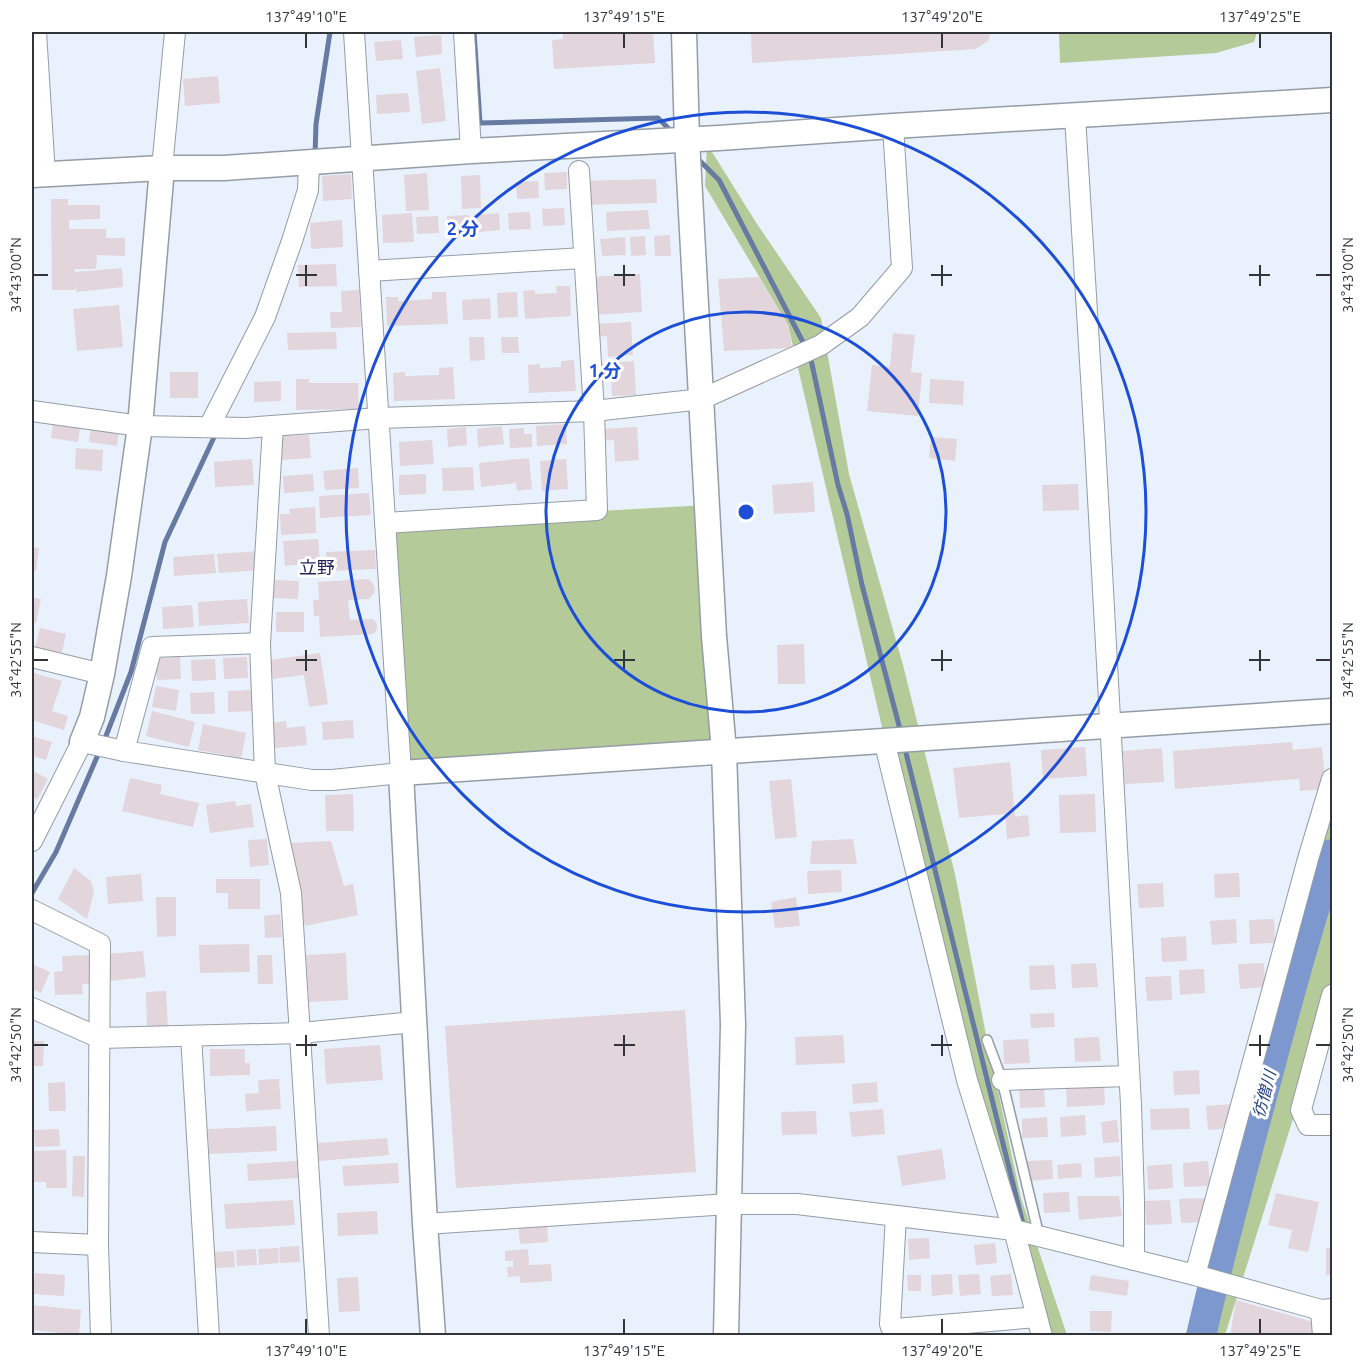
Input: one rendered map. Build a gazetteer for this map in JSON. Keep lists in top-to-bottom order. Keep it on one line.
{"districts":["立野"],"water":["彷僧川"],"coordinates":["137°49'10\"E","137°49'15\"E","137°49'20\"E","137°49'25\"E","34°43'00\"N","34°42'55\"N","34°42'50\"N"],"rings":["2 分","1 分"]}
